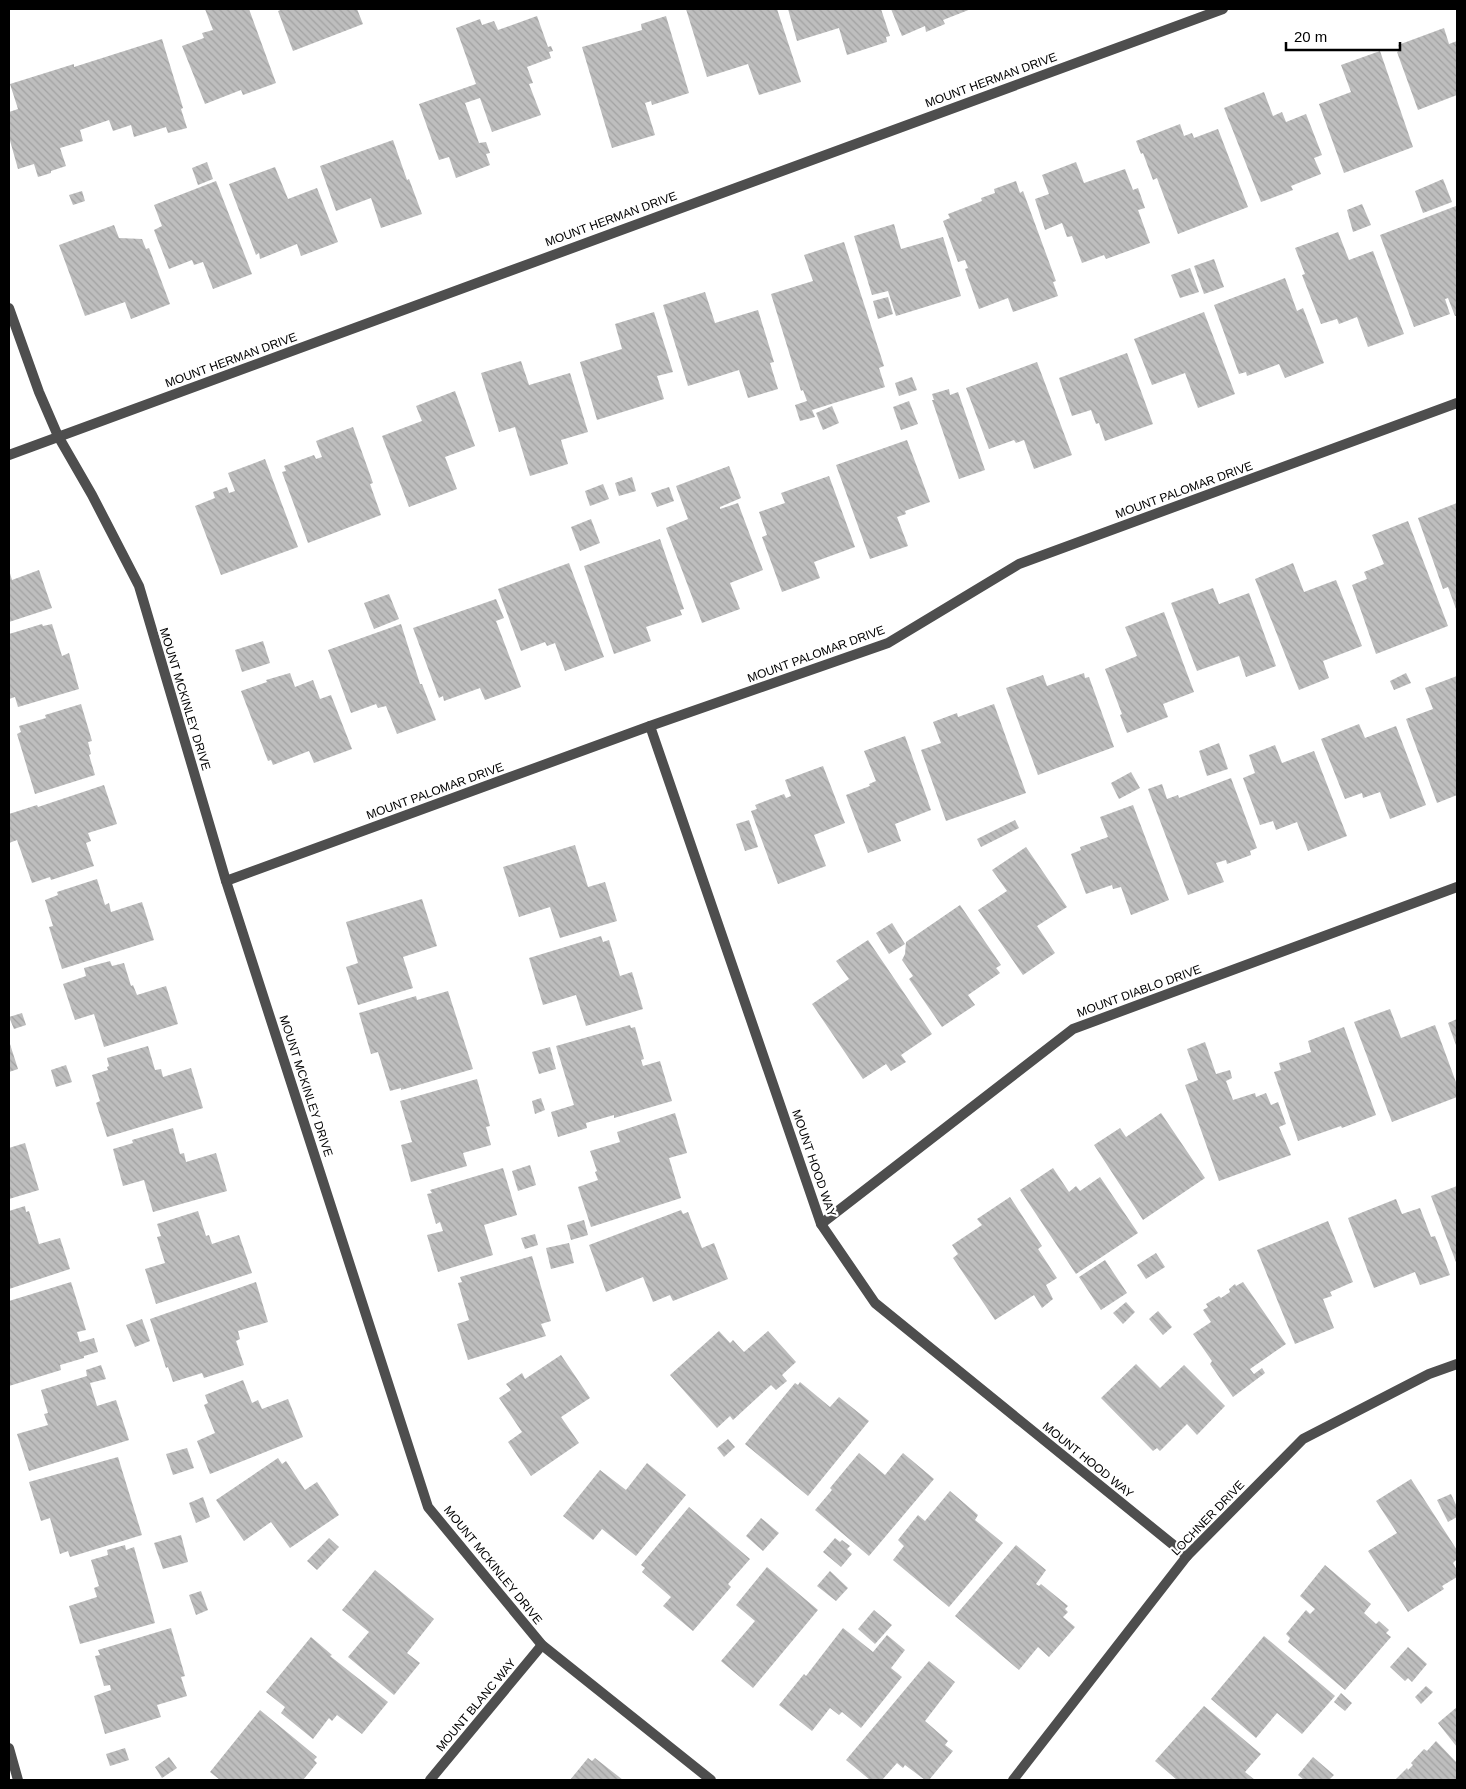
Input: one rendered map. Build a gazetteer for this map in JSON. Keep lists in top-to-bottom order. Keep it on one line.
{"streets":{"street":["MOUNT HERMAN DRIVE","MOUNT PALOMAR DRIVE","MOUNT MCKINLEY DRIVE","MOUNT DIABLO DRIVE","MOUNT HOOD WAY","LOCHNER DRIVE","MOUNT BLANC WAY"]},"crossings":[["MOUNT HERMAN DRIVE","MOUNT MCKINLEY DRIVE"],["MOUNT PALOMAR DRIVE","MOUNT MCKINLEY DRIVE"],["MOUNT PALOMAR DRIVE","MOUNT HOOD WAY"],["MOUNT MCKINLEY DRIVE","MOUNT BLANC WAY"],["MOUNT DIABLO DRIVE","MOUNT HOOD WAY"],["MOUNT HOOD WAY","LOCHNER DRIVE"]],"scale_bar":"20 m"}
